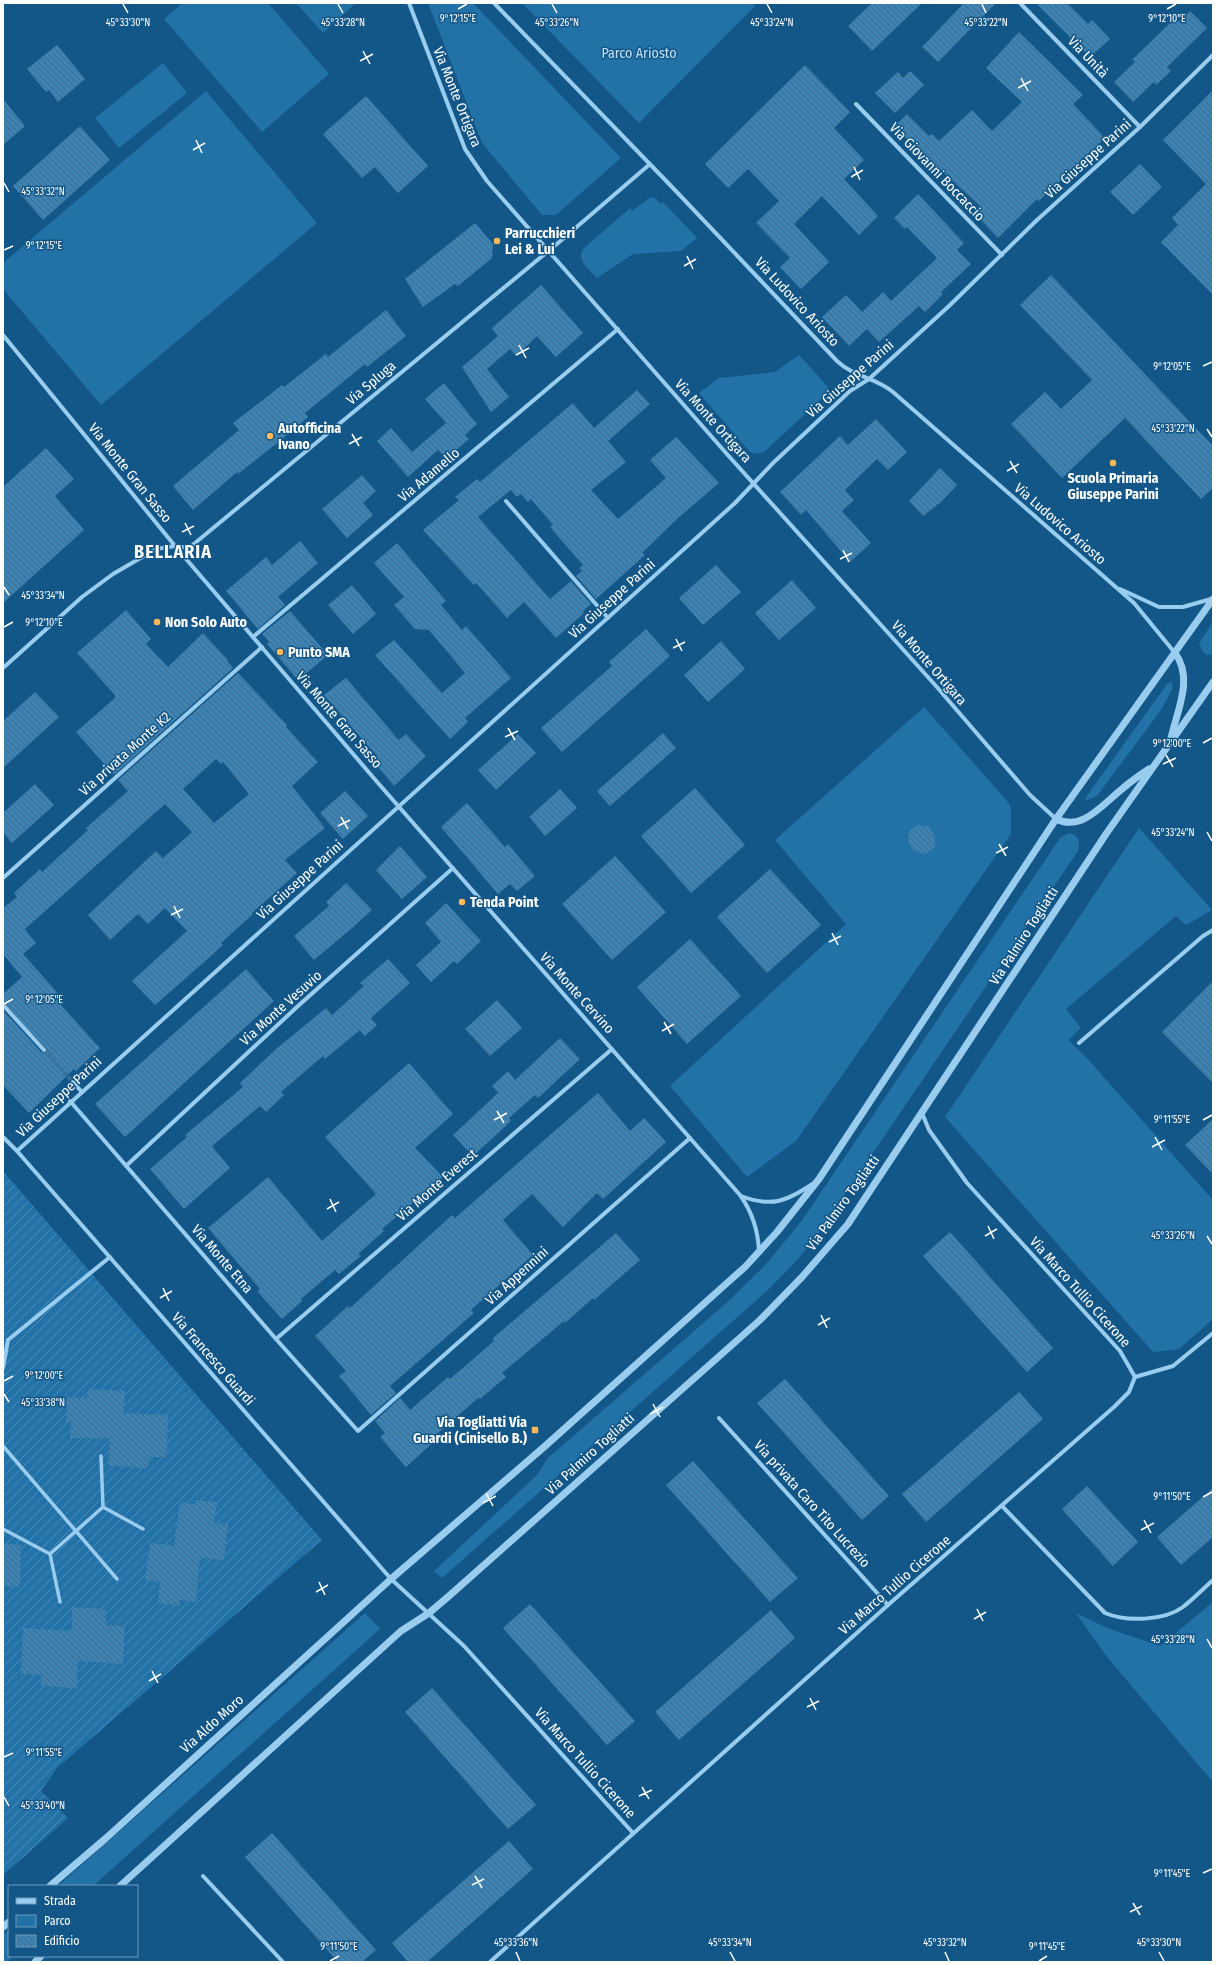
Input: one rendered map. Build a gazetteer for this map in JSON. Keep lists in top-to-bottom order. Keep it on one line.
{"streets":{"street":["Via Unità","Via Monte Ortigara","Via Giuseppe Parini","Via Giovanni Boccaccio","Via Ludovico Ariosto","Via Spluga","Via Monte Gran Sasso","Via Adamello","Via privata Monte K2","Via Palmiro Togliatti","Via Monte Cervino","Via Monte Vesuvio","Via Monte Everest","Via Monte Etna","Via Appennini","Via Marco Tullio Cicerone","Via Francesco Guardi","Via privata Caro Tito Lucrezio","Via Aldo Moro"]},"crossings":[["Via Unità","Via Giuseppe Parini"],["Via Monte Ortigara","Via Giuseppe Parini"],["Via Monte Ortigara","Via Spluga"],["Via Monte Ortigara","Via Adamello"],["Via Monte Ortigara","Via Palmiro Togliatti"],["Via Giuseppe Parini","Via Giovanni Boccaccio"],["Via Giuseppe Parini","Via Ludovico Ariosto"],["Via Giuseppe Parini","Via Monte Gran Sasso"],["Via Giuseppe Parini","Via Monte Cervino"],["Via Giuseppe Parini","Via Monte Etna"],["Via Giuseppe Parini","Via Francesco Guardi"],["Via Ludovico Ariosto","Via Spluga"],["Via Spluga","Via Monte Gran Sasso"],["Via Monte Gran Sasso","Via Adamello"],["Via Monte Gran Sasso","Via privata Monte K2"],["Via Monte Gran Sasso","Via Monte Cervino"],["Via Palmiro Togliatti","Via Marco Tullio Cicerone"],["Via Palmiro Togliatti","Via Francesco Guardi"],["Via Monte Cervino","Via Monte Vesuvio"],["Via Monte Cervino","Via Monte Everest"],["Via Monte Cervino","Via Appennini"],["Via Monte Vesuvio","Via Monte Etna"],["Via Monte Everest","Via Monte Etna"],["Via Monte Etna","Via Appennini"],["Via Marco Tullio Cicerone","Via Francesco Guardi"],["Via Marco Tullio Cicerone","Via privata Caro Tito Lucrezio"],["Via Francesco Guardi","Via Aldo Moro"]],"districts":["BELLARIA"],"parks":["Parco Ariosto"],"places":{"other":["Parrucchieri Lei & Lui","Autofficina Ivano","Scuola Primaria Giuseppe Parini","Non Solo Auto","Punto SMA","Tenda Point"],"transit":["Via Togliatti Via Guardi (Cinisello B.)"]},"legend":["Strada","Parco","Edificio"],"coordinates":["9°12'10\"E","9°12'15\"E","45°33'30\"N","45°33'28\"N","45°33'26\"N","45°33'24\"N","45°33'22\"N","45°33'32\"N","9°12'05\"E","45°33'34\"N","9°12'00\"E","9°11'55\"E","45°33'38\"N","9°11'50\"E","45°33'40\"N","9°11'45\"E","45°33'36\"N"]}
